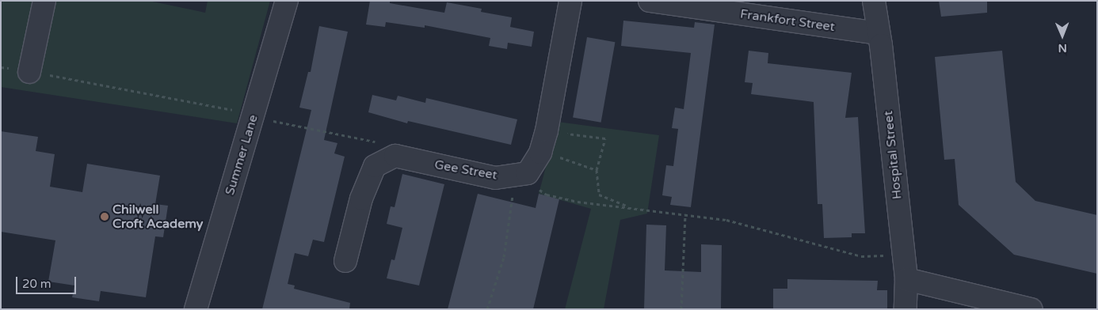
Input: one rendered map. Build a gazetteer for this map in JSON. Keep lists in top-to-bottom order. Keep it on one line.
{"streets":{"street":["Frankfort Street","Summer Lane","Hospital Street","Gee Street"]},"crossings":[["Frankfort Street","Hospital Street"]],"places":["Chilwell Croft Academy"],"scale_bar":"20 m","north":"bottom"}
